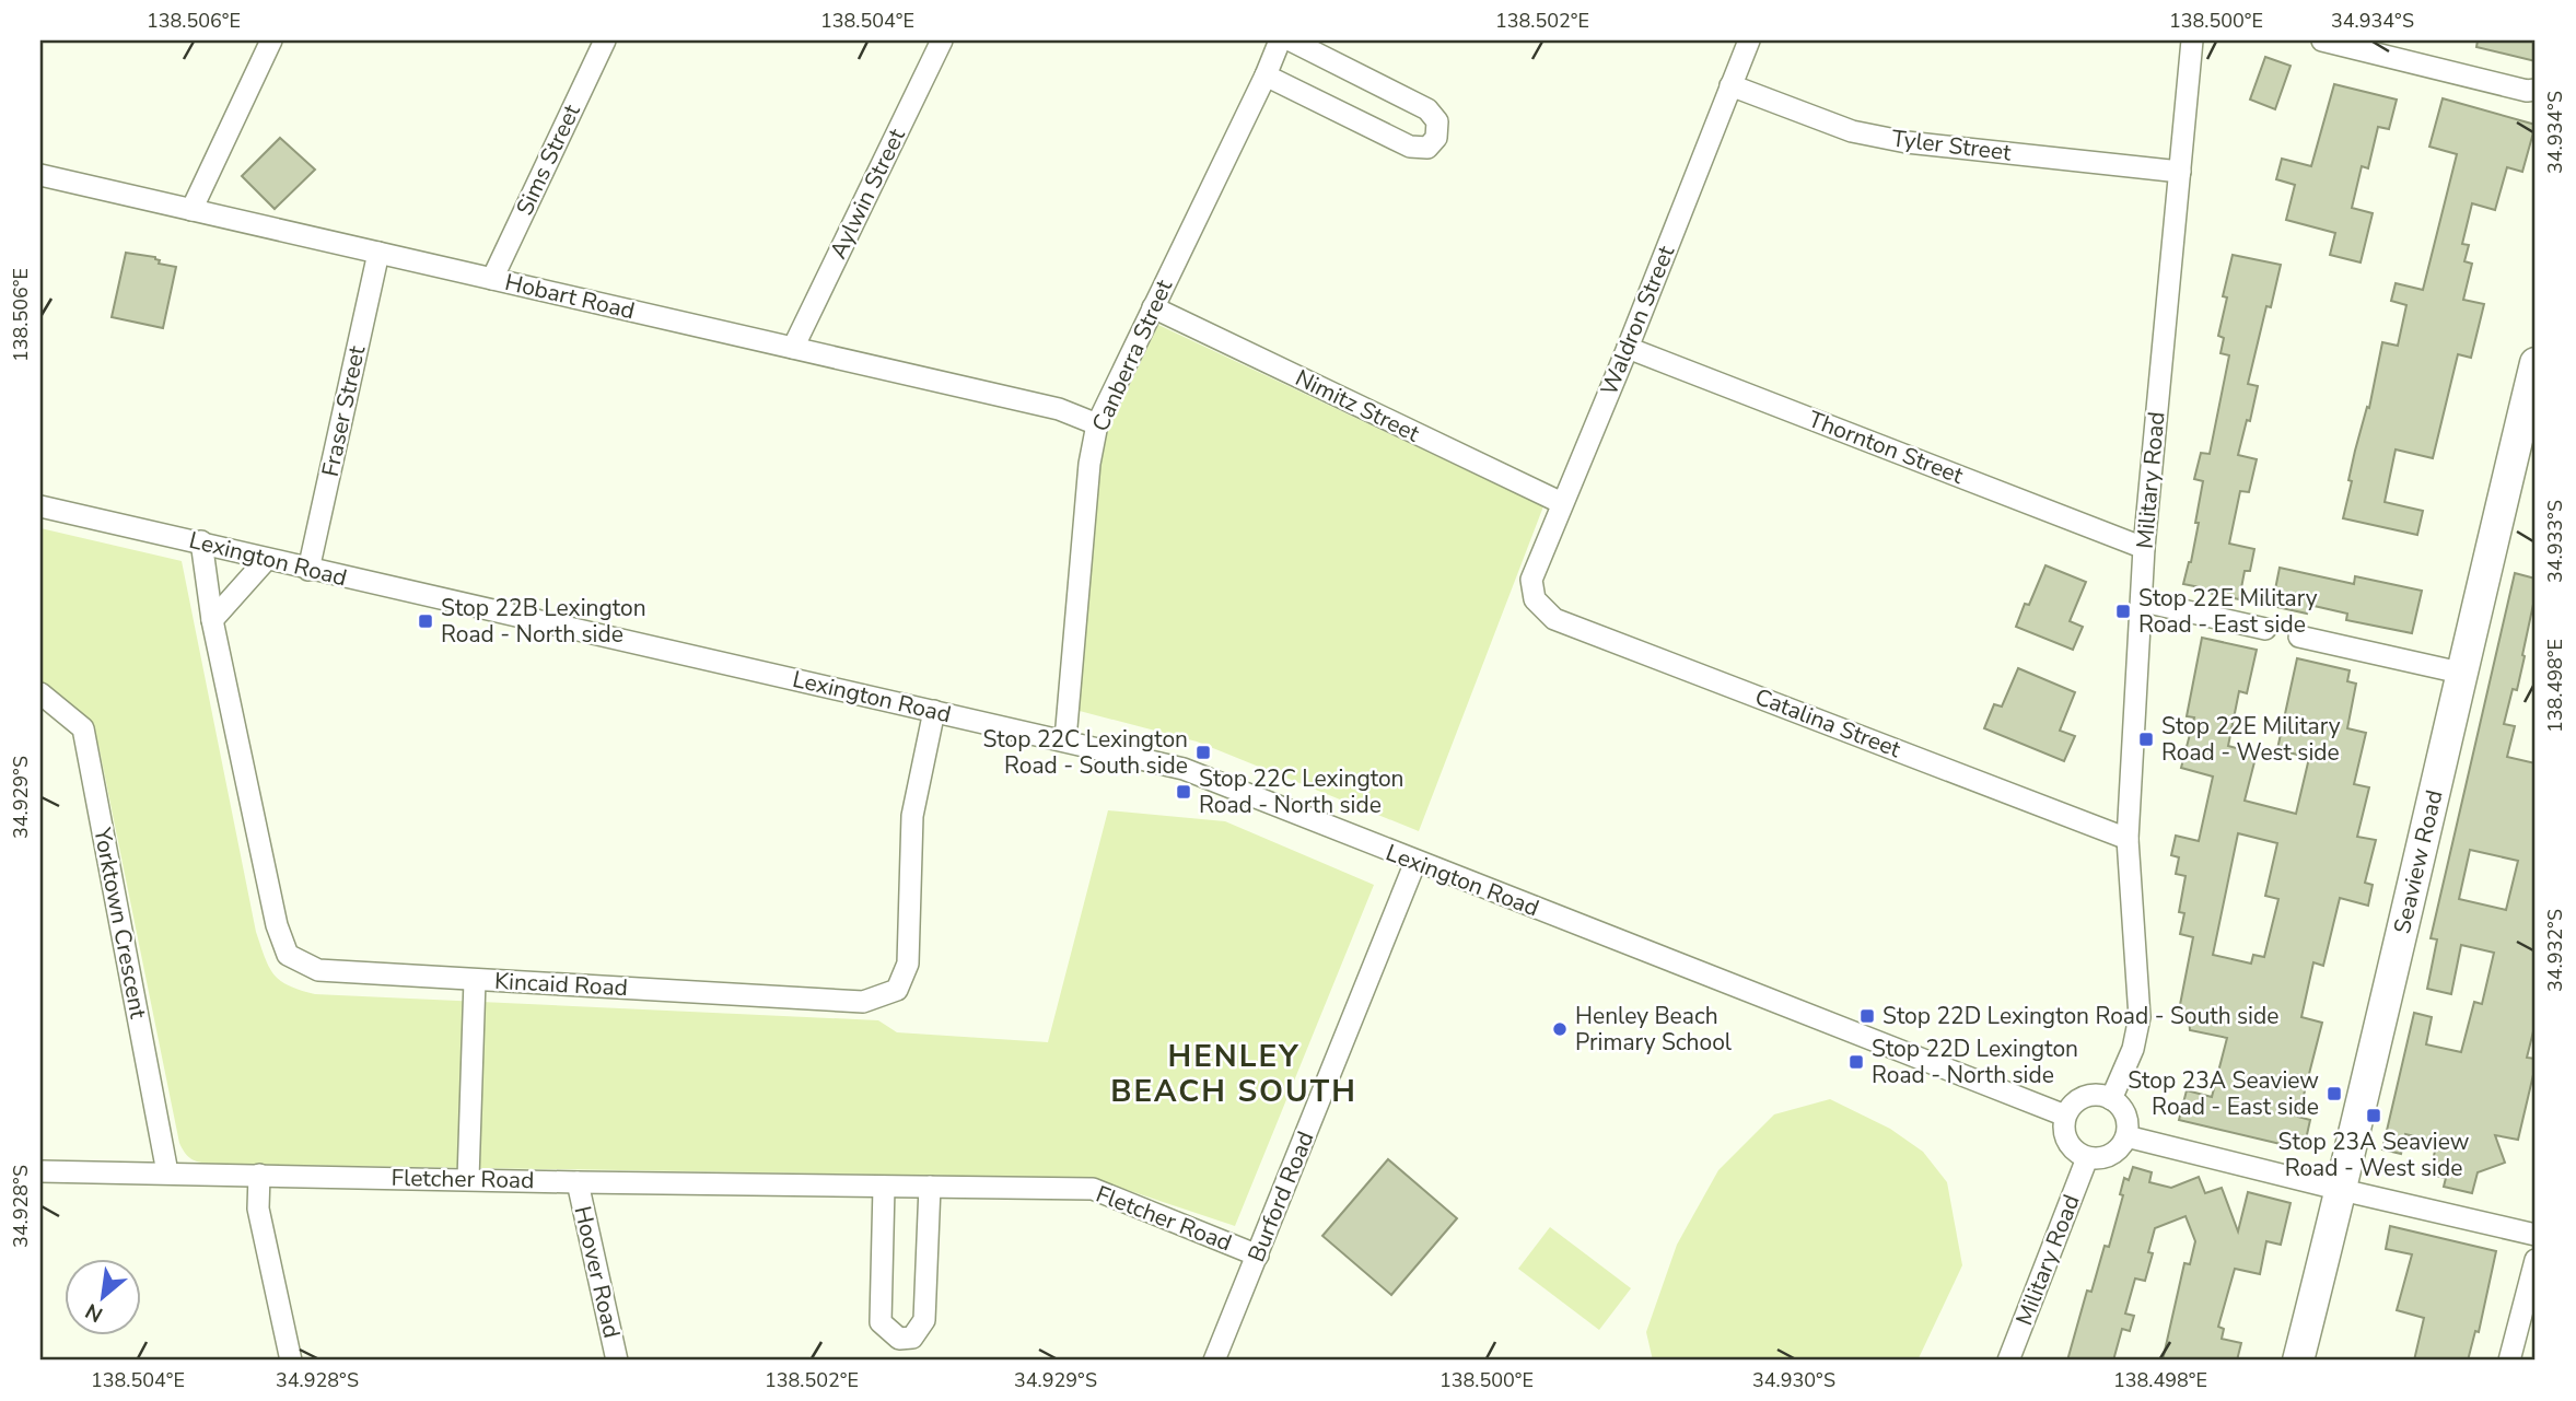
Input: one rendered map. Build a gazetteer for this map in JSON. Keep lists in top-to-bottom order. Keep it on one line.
{"streets":{"main road":["Seaview Road"],"street":["Tyler Street","Sims Street","Aylwin Street","Hobart Road","Waldron Street","Canberra Street","Nimitz Street","Fraser Street","Thornton Street","Military Road","Lexington Road","Catalina Street","Yorktown Crescent","Kincaid Road","Fletcher Road","Burford Road","Hoover Road"]},"crossings":[["Tyler Street","Waldron Street"],["Tyler Street","Military Road"],["Sims Street","Hobart Road"],["Aylwin Street","Hobart Road"],["Hobart Road","Canberra Street"],["Hobart Road","Fraser Street"],["Waldron Street","Nimitz Street"],["Waldron Street","Thornton Street"],["Waldron Street","Catalina Street"],["Canberra Street","Nimitz Street"],["Canberra Street","Lexington Road"],["Fraser Street","Lexington Road"],["Thornton Street","Military Road"],["Military Road","Lexington Road"],["Military Road","Catalina Street"],["Lexington Road","Kincaid Road"],["Lexington Road","Burford Road"],["Yorktown Crescent","Fletcher Road"],["Fletcher Road","Burford Road"],["Fletcher Road","Hoover Road"]],"districts":["HENLEY BEACH SOUTH"],"places":{"transit":["Stop 22E Military Road - East side","Stop 22B Lexington Road - North side","Stop 22E Military Road - West side","Stop 22C Lexington Road - South side","Stop 22C Lexington Road - North side","Stop 22D Lexington Road - South side","Stop 22D Lexington Road - North side","Stop 23A Seaview Road - East side","Stop 23A Seaview Road - West side"],"other":["Henley Beach Primary School"]},"north":"bottom left","coordinates":["138.506°E","138.504°E","138.502°E","138.500°E","34.934°S","34.933°S","138.498°E","34.929°S","34.932°S","34.928°S","34.930°S"]}
